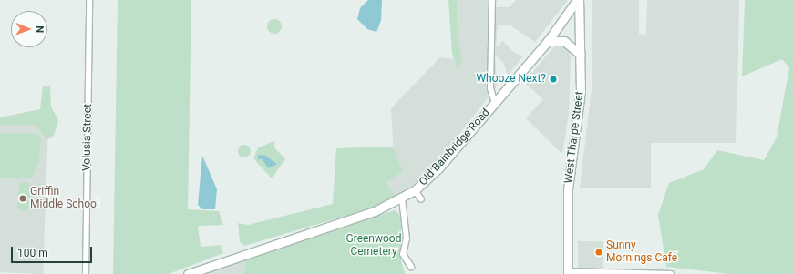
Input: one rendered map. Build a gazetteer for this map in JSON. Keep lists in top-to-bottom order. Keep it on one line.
{"streets":{"main road":["West Tharpe Street","Old Bainbridge Road"],"street":["Volusia Street"]},"crossings":[["West Tharpe Street","Old Bainbridge Road"]],"parks":["Greenwood Cemetery"],"places":["Whooze Next?","Griffin Middle School","Sunny Mornings Café"],"scale_bar":"100 m","north":"right"}
